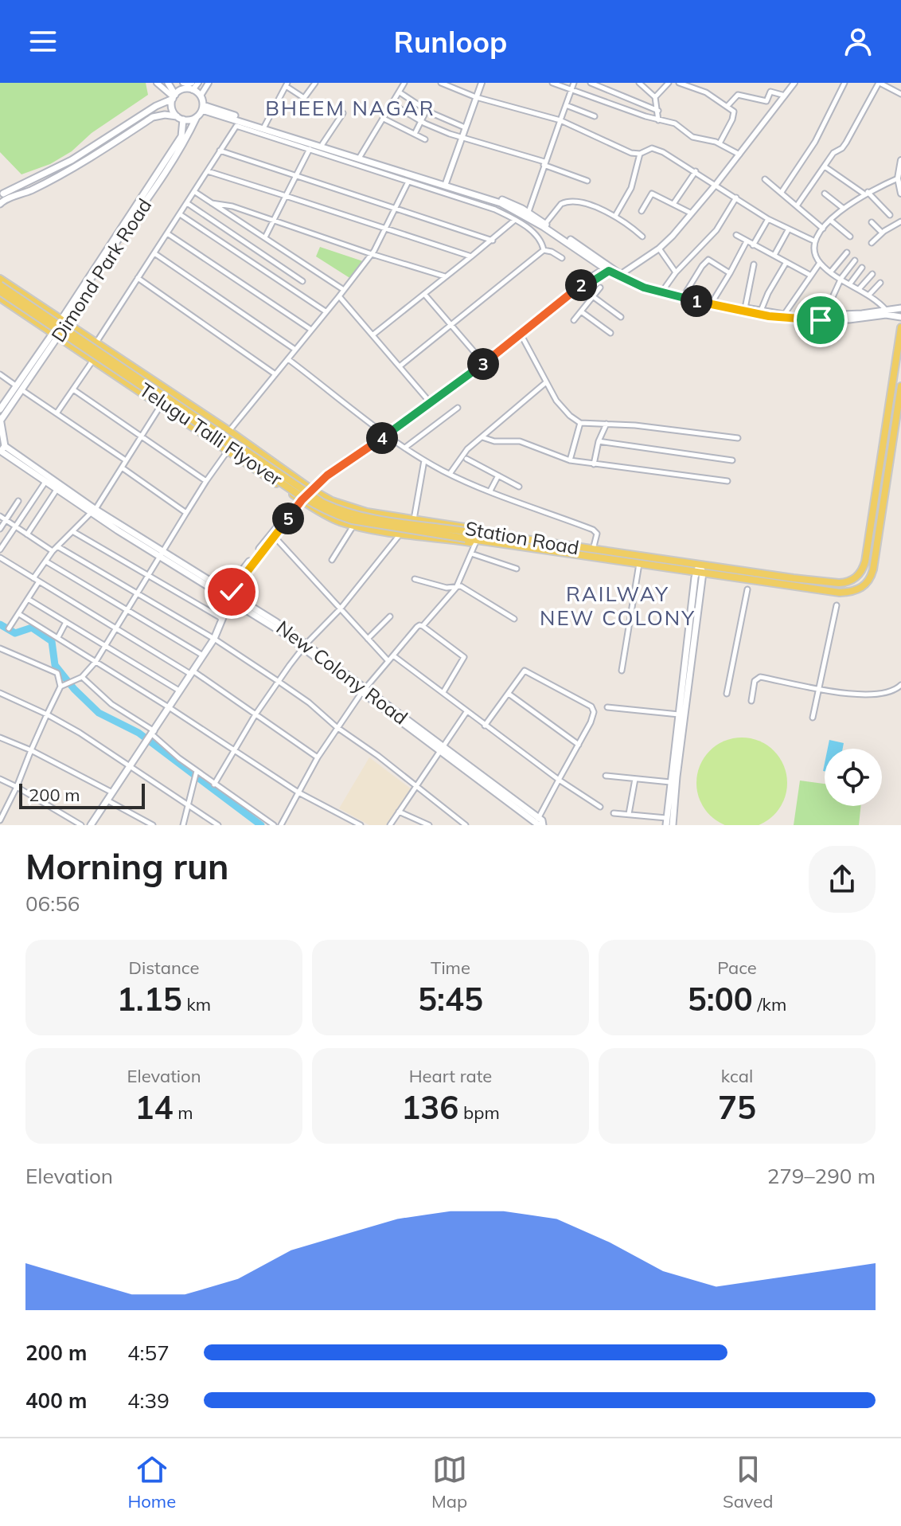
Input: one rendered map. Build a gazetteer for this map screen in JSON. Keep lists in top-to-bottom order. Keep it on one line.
{"streets":{"main road":["Dimond Park Road","Telugu Talli Flyover","Station Road","New Colony Road"]},"crossings":[["Dimond Park Road","Station Road"],["Dimond Park Road","New Colony Road"],["Telugu Talli Flyover","Station Road"]],"districts":["BHEEM NAGAR","RAILWAY NEW COLONY"],"scale_bar":"200 m","page":{"header":"Runloop","pins":["2","1","3","4","5"],"scale":"200 m","heading":["Morning run","06:56"],"stats":[["Distance","1.15 km"],["Time","5:45"],["Pace","5:00 /km"],["Elevation","14 m"],["Heart rate","136 bpm"],["kcal","75"]],"chart":["Elevation","279–290 m"],"list":[{"name":"200 m","note":"4:57"},{"name":"400 m","note":"4:39"}],"tabs":["Home","Map","Saved"]}}
